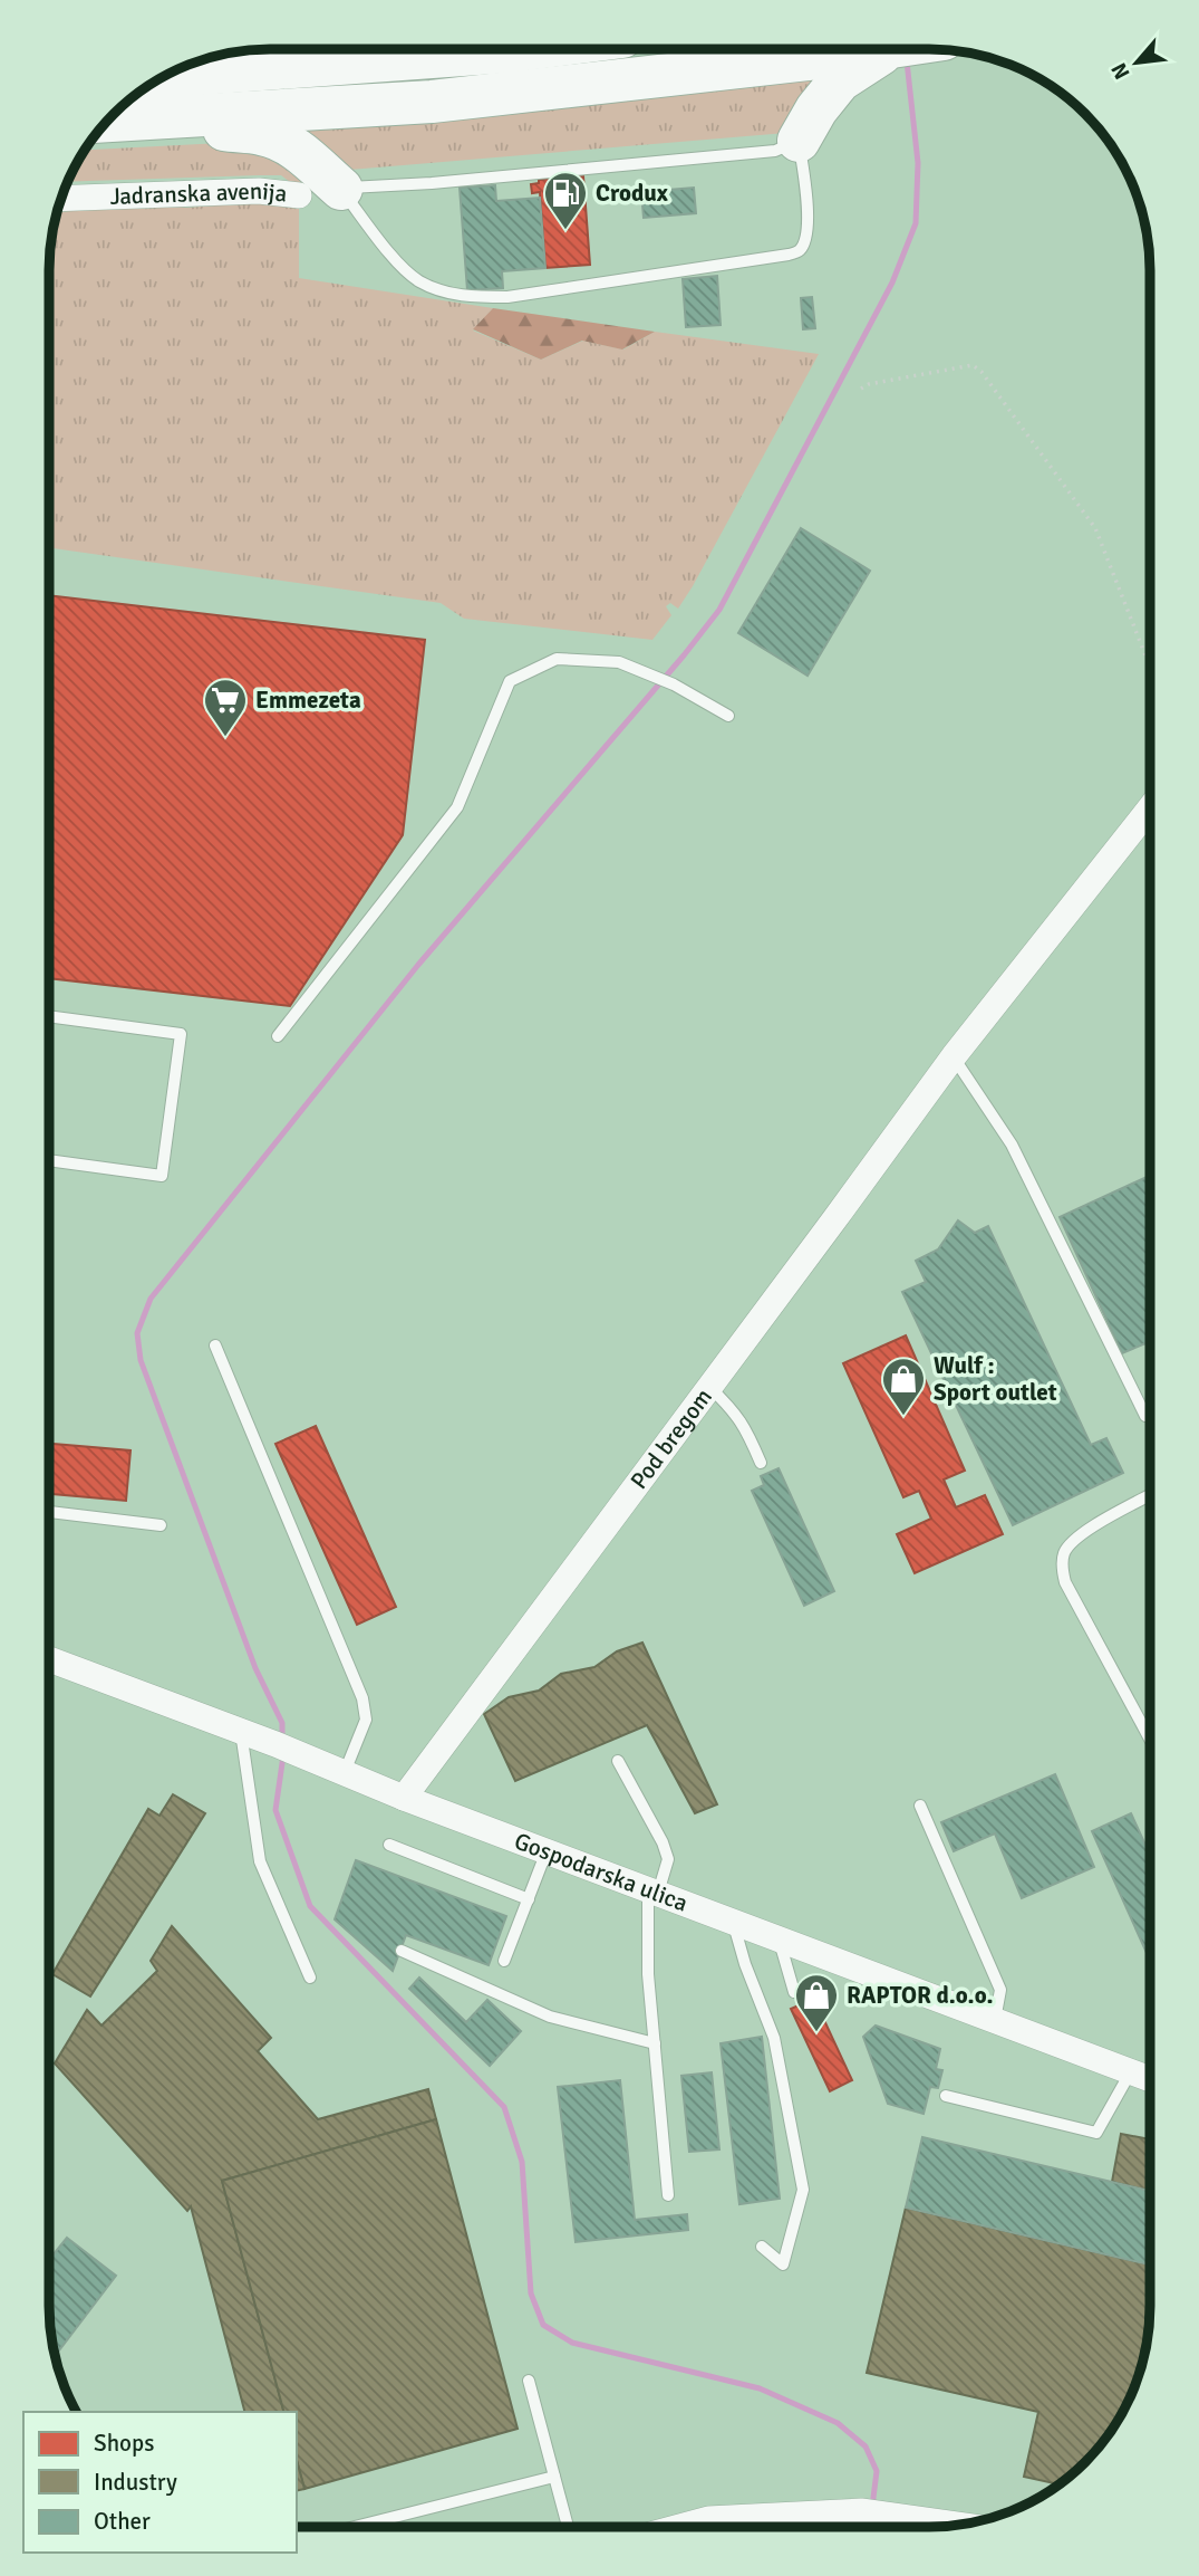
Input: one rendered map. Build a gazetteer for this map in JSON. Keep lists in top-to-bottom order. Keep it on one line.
{"streets":{"street":["Jadranska avenija","Pod bregom","Gospodarska ulica"]},"crossings":[["Pod bregom","Gospodarska ulica"]],"places":{"fuel station":["Crodux"],"supermarket":["Emmezeta"],"shop":["Wulf : Sport outlet","RAPTOR d.o.o."]},"legend":["Shops","Industry","Other"],"north":"bottom left"}
